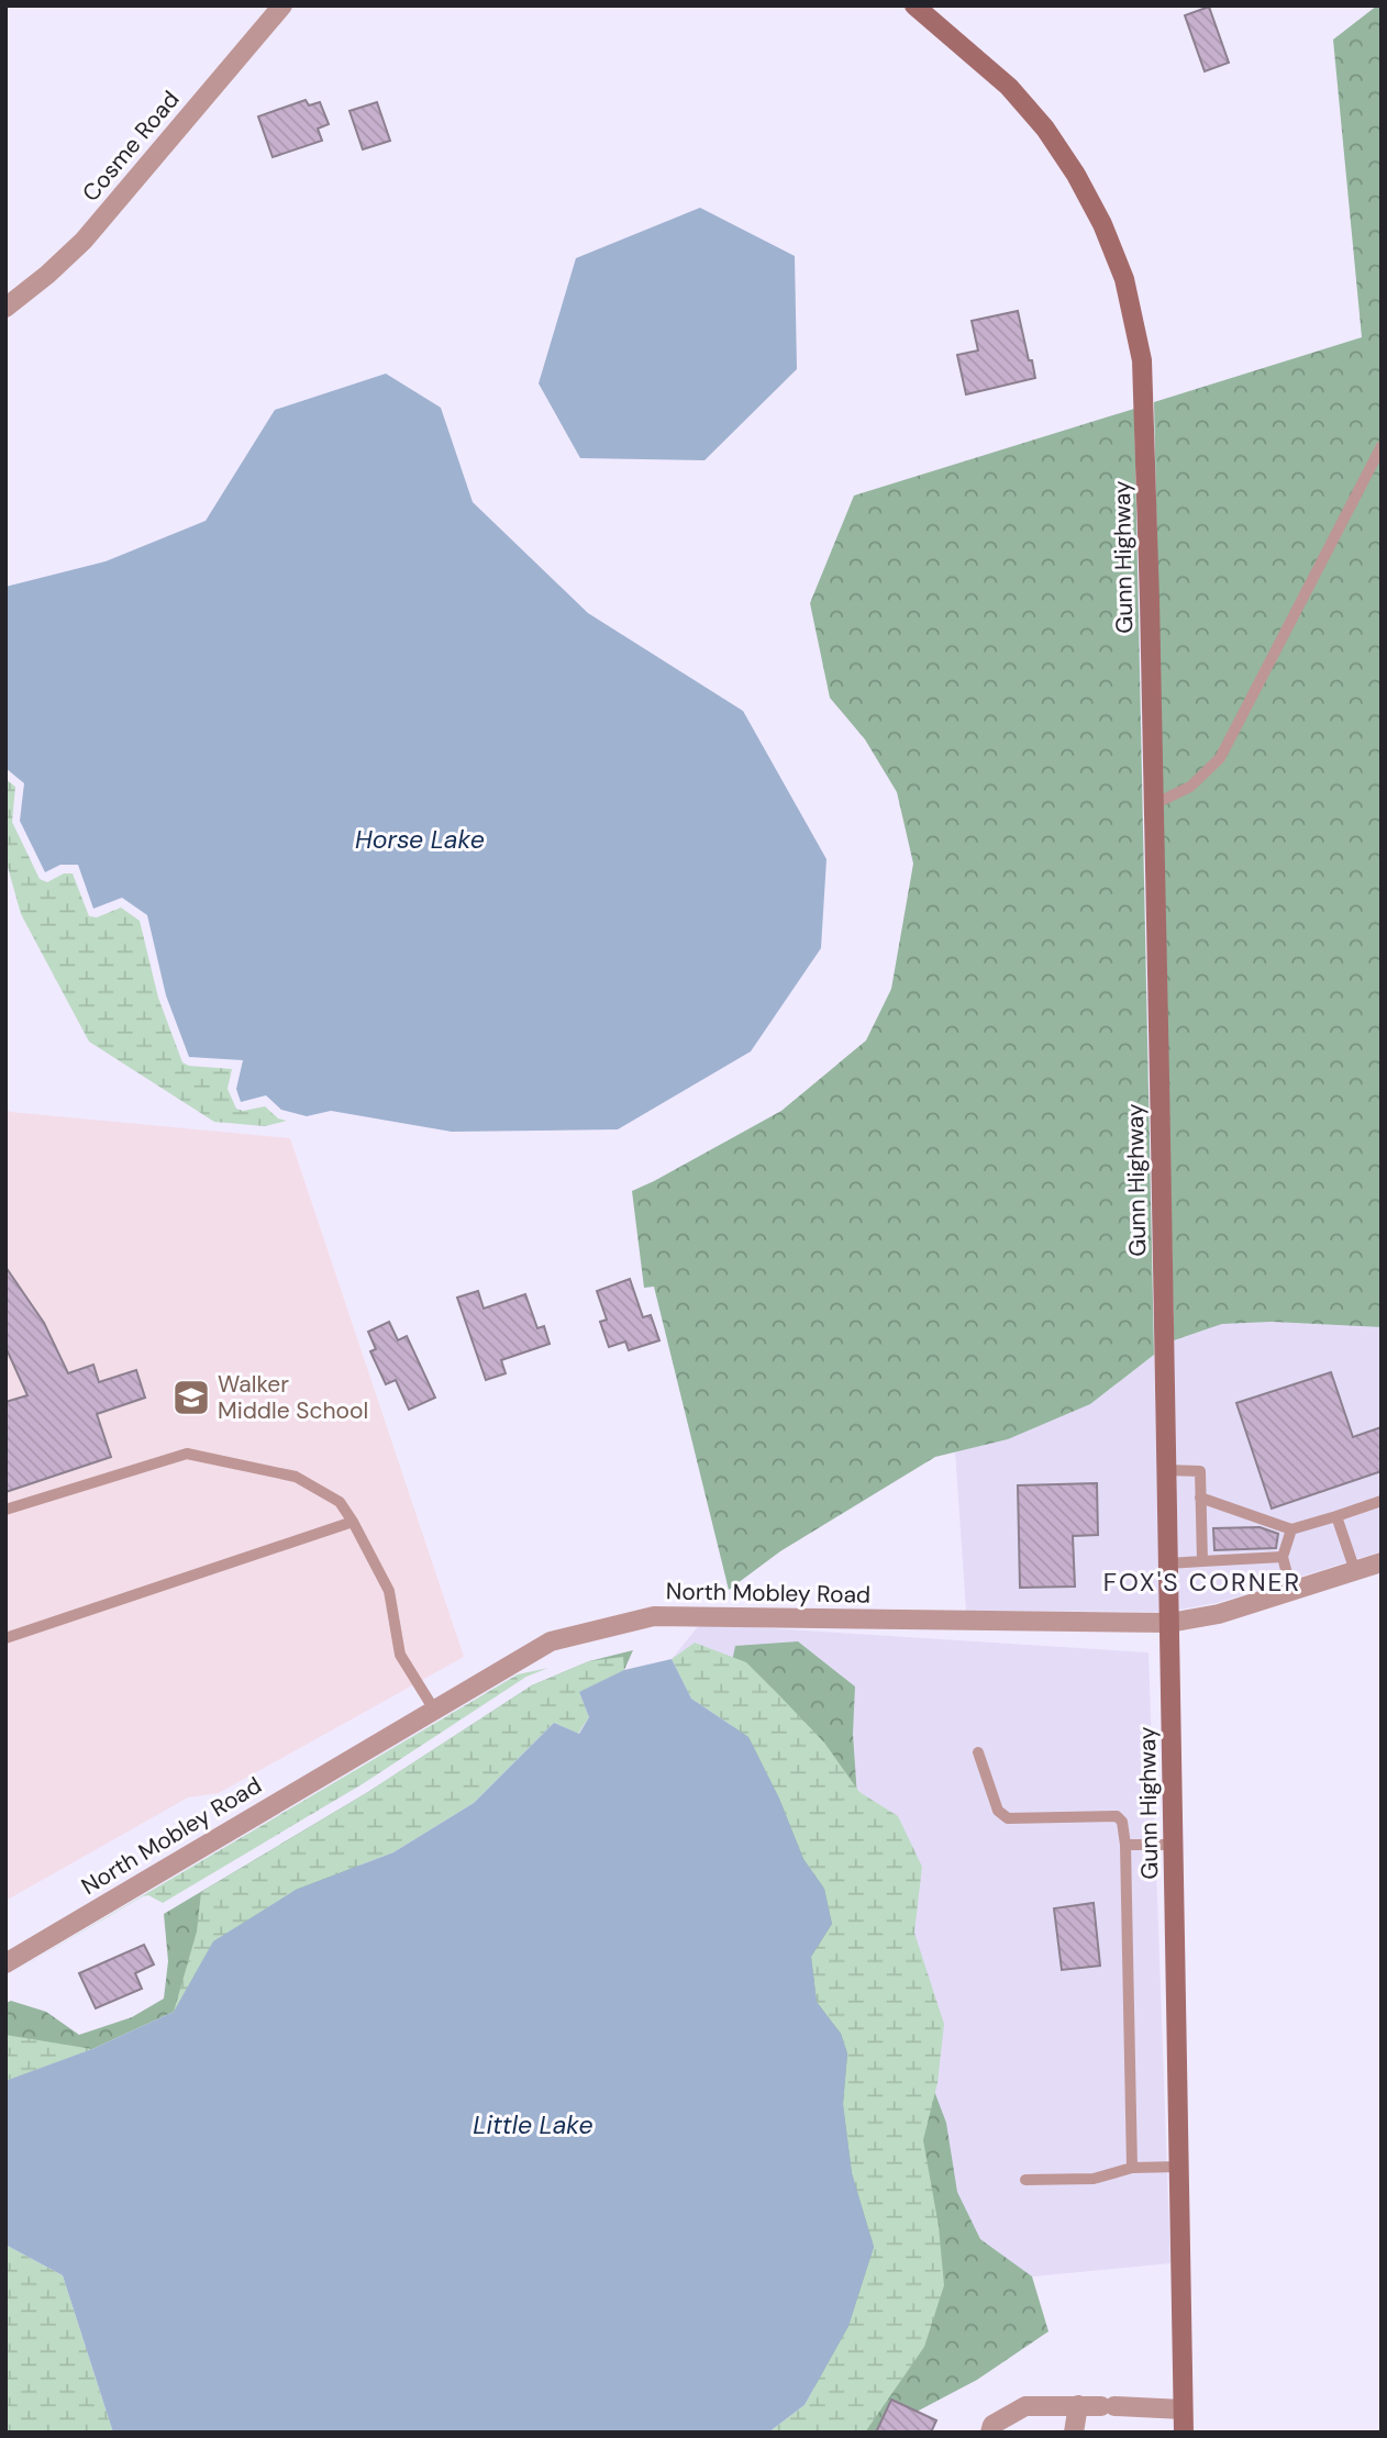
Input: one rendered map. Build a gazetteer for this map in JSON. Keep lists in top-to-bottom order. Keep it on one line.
{"streets":{"main road":["Gunn Highway"],"street":["Cosme Road","North Mobley Road"]},"crossings":[["Gunn Highway","North Mobley Road"]],"districts":["FOX'S CORNER"],"water":["Horse Lake","Little Lake"],"places":{"school or university":["Walker Middle School"]}}
